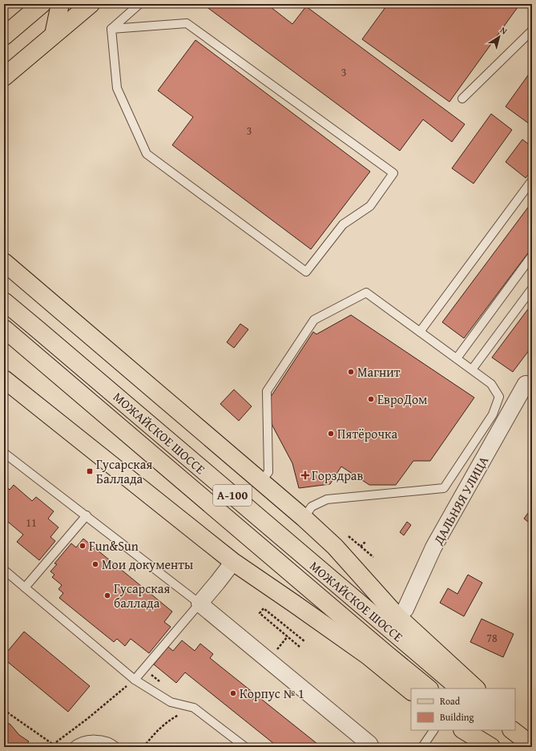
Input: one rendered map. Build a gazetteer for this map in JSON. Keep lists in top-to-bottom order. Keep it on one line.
{"streets":{"main road":["МОЖАЙСКОЕ ШОССЕ","А-100"],"street":["ДАЛЬНЯЯ УЛИЦА"]},"places":{"other":["Магнит","ЕвроДом","Пятёрочка","Fun&Sun","Мои документы","Гусарская баллада","Корпус № 1"],"transit":["Гусарская Баллада"],"health":["Горздрав"]},"house_numbers":["3","3","11","78"],"legend":["Road","Building"],"north":"top right"}
